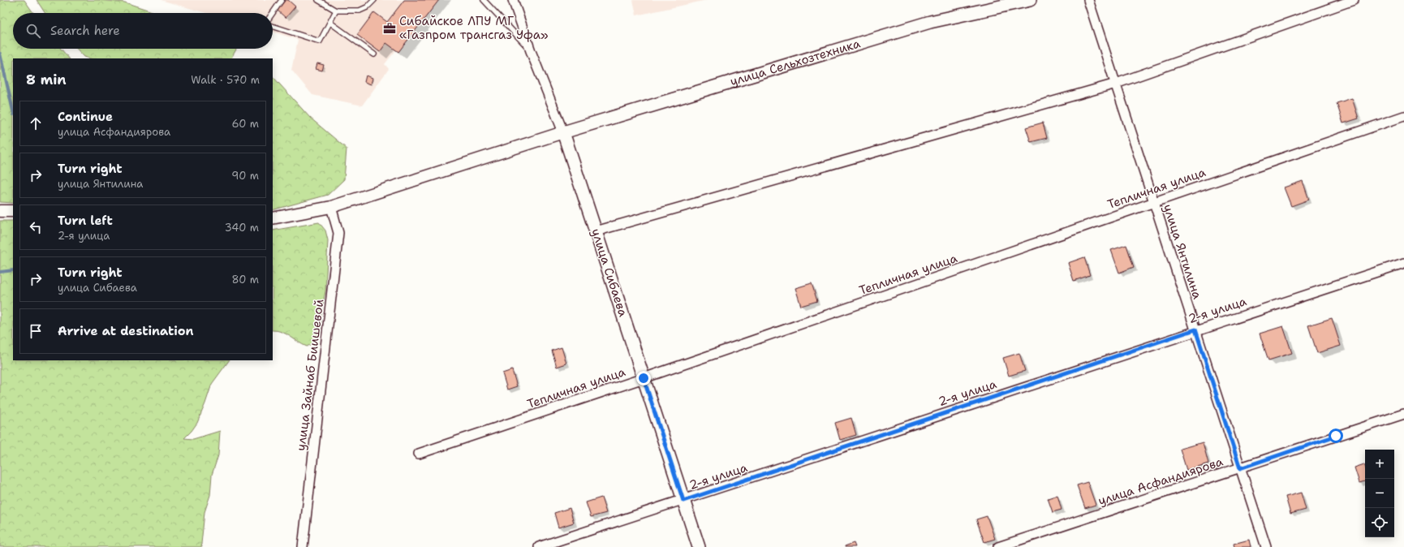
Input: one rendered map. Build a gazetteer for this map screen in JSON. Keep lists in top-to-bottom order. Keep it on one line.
{"streets":{"main road":["улица Сельхозтехника","улица Сибаева"],"street":["Тепличная улица","улица Янтилина","2-я улица","улица Зайнаб Биишевой","улица Асфандиярова"]},"crossings":[["улица Сельхозтехника","улица Сибаева"],["Тепличная улица","улица Янтилина"],["Тепличная улица","улица Сибаева"],["улица Янтилина","2-я улица"],["улица Янтилина","улица Асфандиярова"],["улица Сибаева","2-я улица"]],"places":{"office":["Сибайское ЛПУ МГ «Газпром трансгаз Уфа»"]},"page":{"search":"Search here","heading":["8 min","Walk · 570 m"],"list":[["Continue","улица Асфандиярова","60 m"],["Turn right","улица Янтилина","90 m"],["Turn left","2-я улица","340 m"],["Turn right","улица Сибаева","80 m"],"Arrive at destination"],"map_buttons":["+","−"]}}
